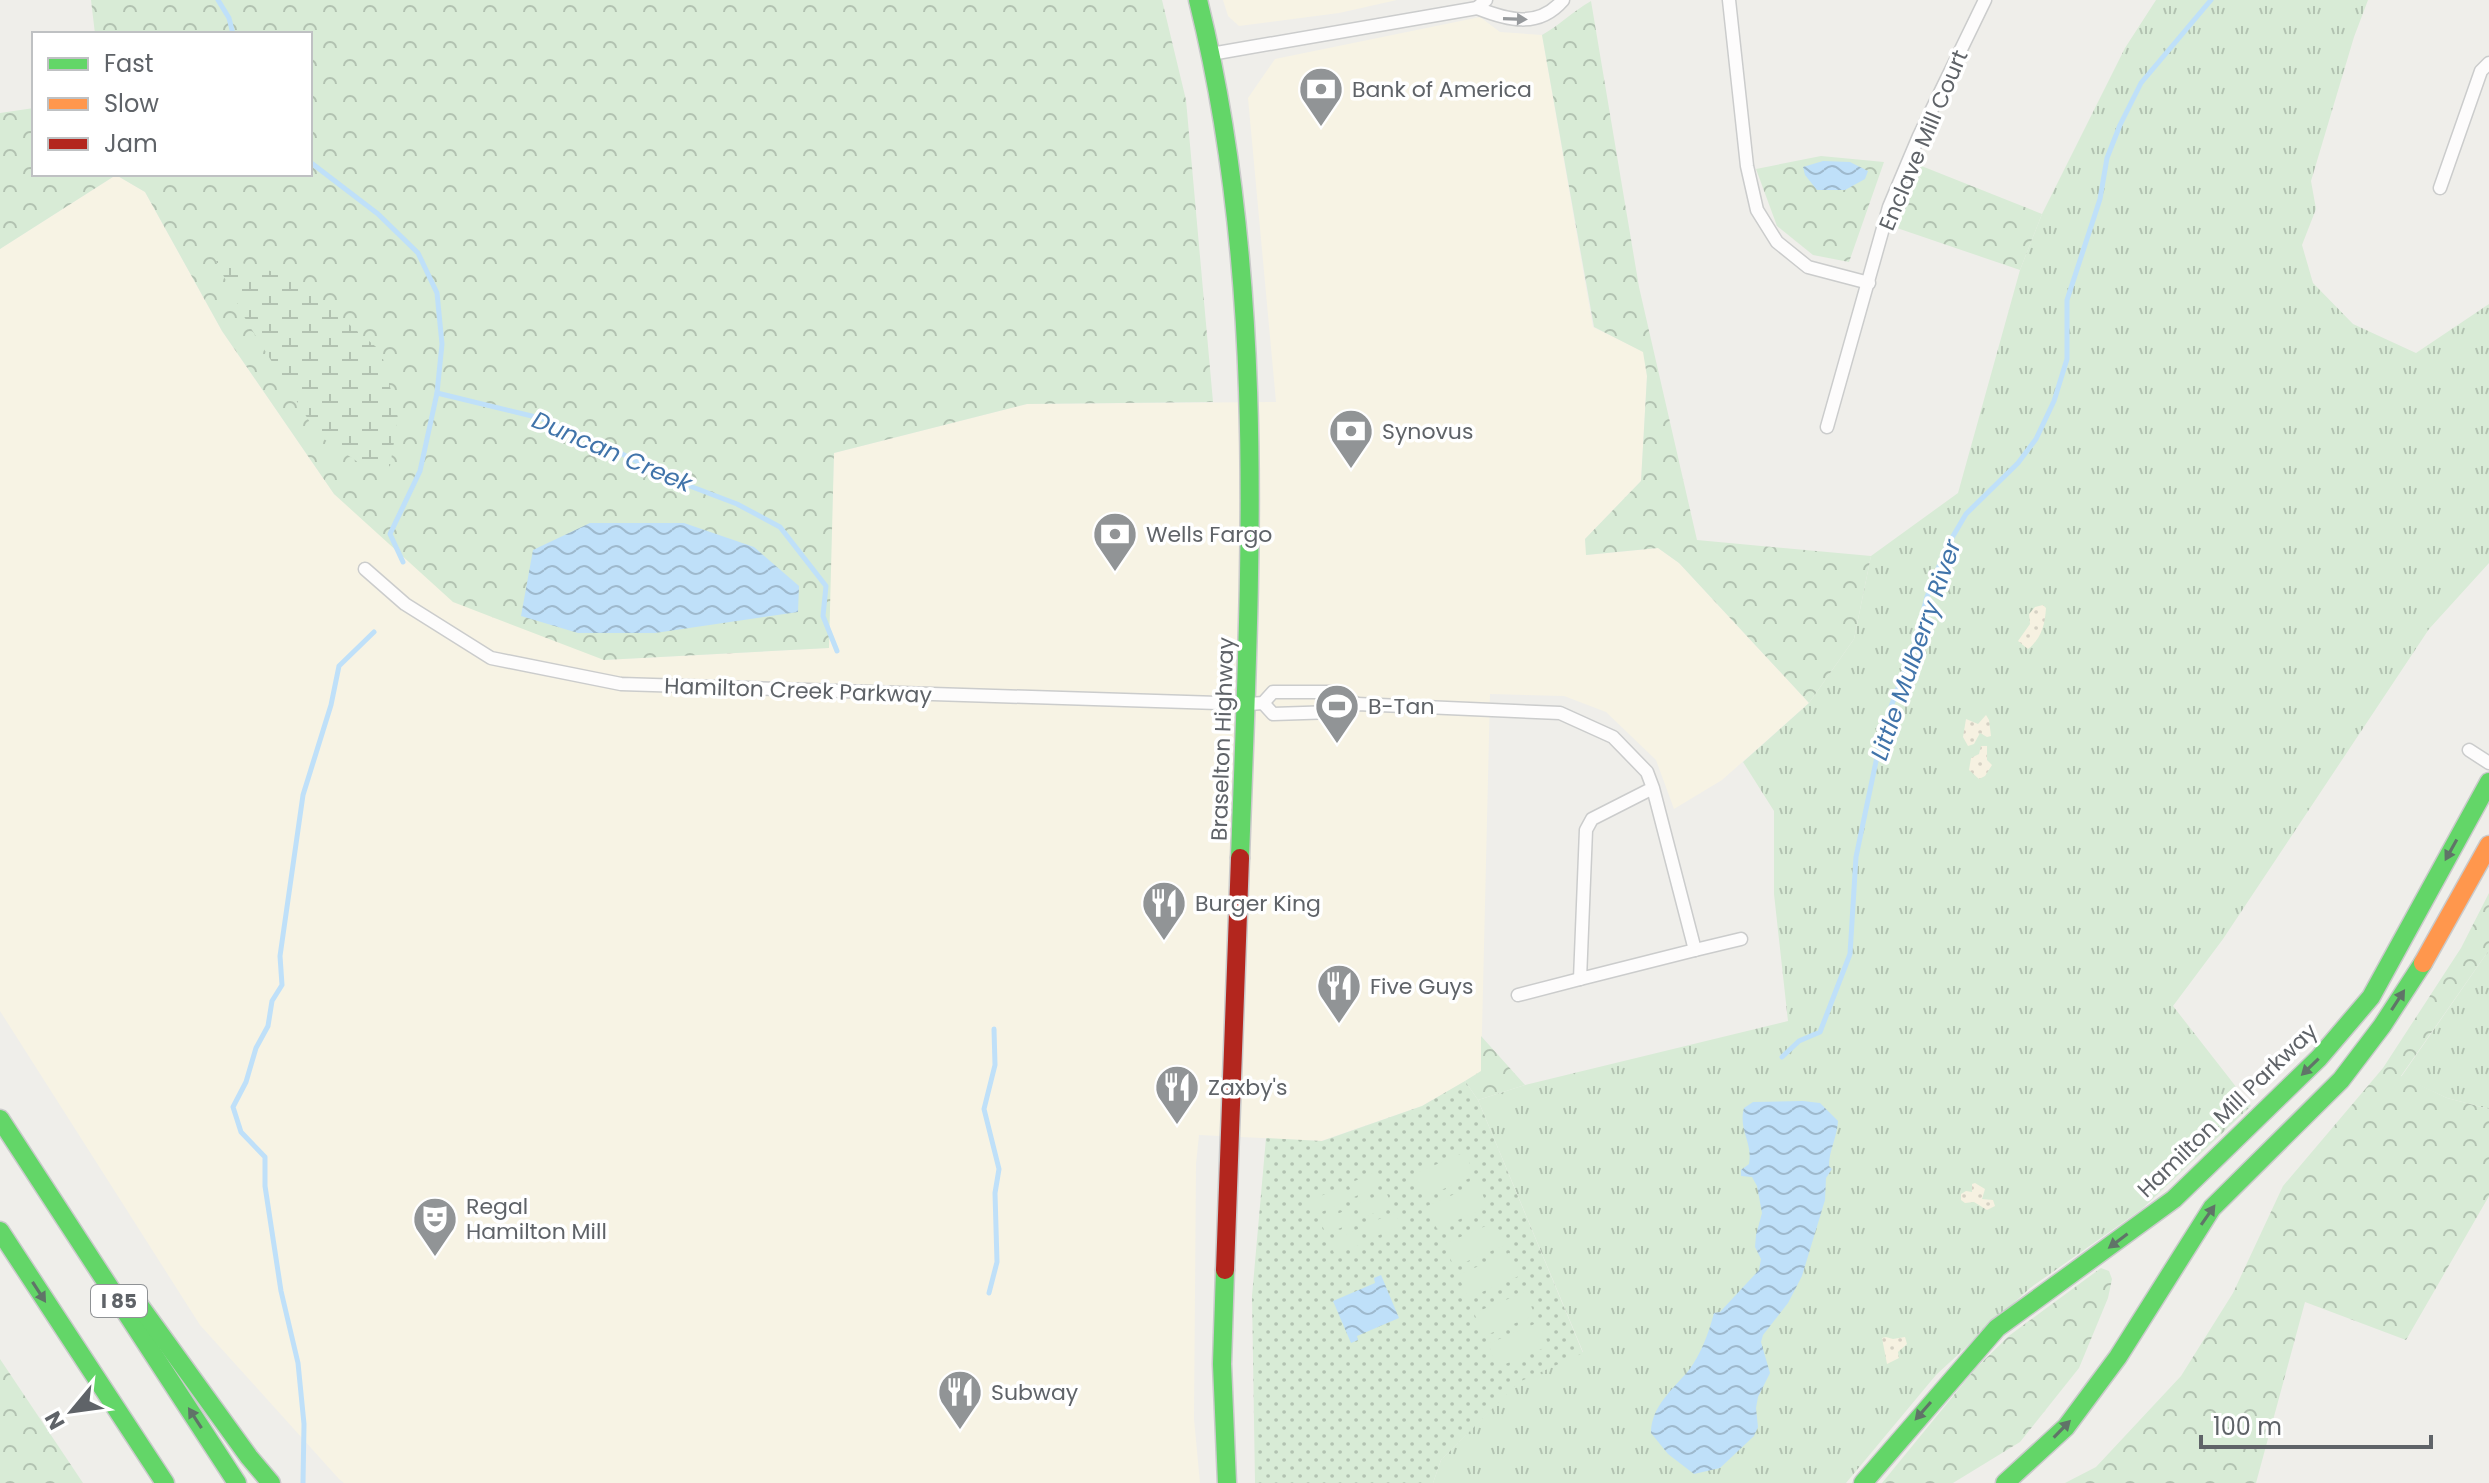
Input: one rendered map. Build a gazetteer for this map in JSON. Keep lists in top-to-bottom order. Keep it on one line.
{"streets":{"main road":["Braselton Highway","Hamilton Mill Parkway","I 85"],"street":["Enclave Mill Court","Hamilton Creek Parkway"]},"crossings":[["Hamilton Creek Parkway","Braselton Highway"]],"water":["Duncan Creek","Little Mulberry River"],"places":{"bank":["Bank of America","Synovus","Wells Fargo"],"sports":["B-Tan"],"restaurant":["Burger King","Five Guys","Zaxby's","Subway"],"theatre":["Regal Hamilton Mill"]},"legend":["Fast","Slow","Jam"],"scale_bar":"100 m","north":"bottom left"}
